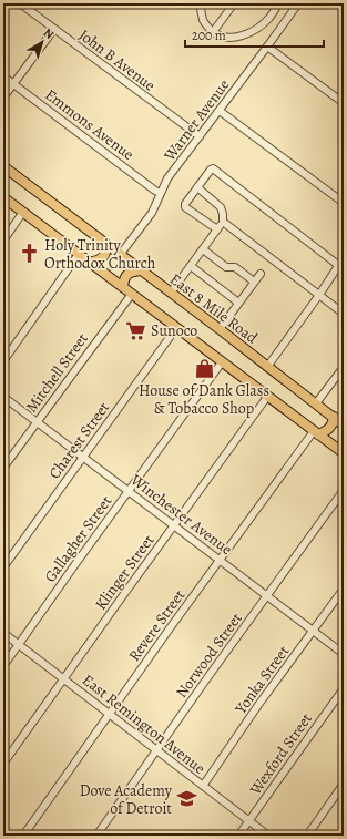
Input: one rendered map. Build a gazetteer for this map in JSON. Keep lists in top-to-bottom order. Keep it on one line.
{"streets":{"highway":["East 8 Mile Road"],"street":["John B Avenue","Warner Avenue","Emmons Avenue","Mitchell Street","Charest Street","Winchester Avenue","Gallagher Street","Klinger Street","Revere Street","Norwood Street","Yonka Street","East Remington Avenue","Wexford Street"]},"crossings":[["John B Avenue","Warner Avenue"],["Warner Avenue","Emmons Avenue"],["Warner Avenue","East 8 Mile Road"],["Mitchell Street","Winchester Avenue"],["Charest Street","Winchester Avenue"],["Winchester Avenue","Gallagher Street"],["Winchester Avenue","Klinger Street"],["Winchester Avenue","Revere Street"],["Winchester Avenue","Norwood Street"],["Winchester Avenue","Yonka Street"],["Gallagher Street","East Remington Avenue"],["Klinger Street","East Remington Avenue"],["Revere Street","East Remington Avenue"],["Norwood Street","East Remington Avenue"],["Yonka Street","East Remington Avenue"],["East Remington Avenue","Wexford Street"]],"places":{"church":["Holy Trinity Orthodox Church"],"supermarket":["Sunoco"],"shop":["House of Dank Glass & Tobacco Shop"],"school or university":["Dove Academy of Detroit"]},"scale_bar":"200 m","north":"top right"}
